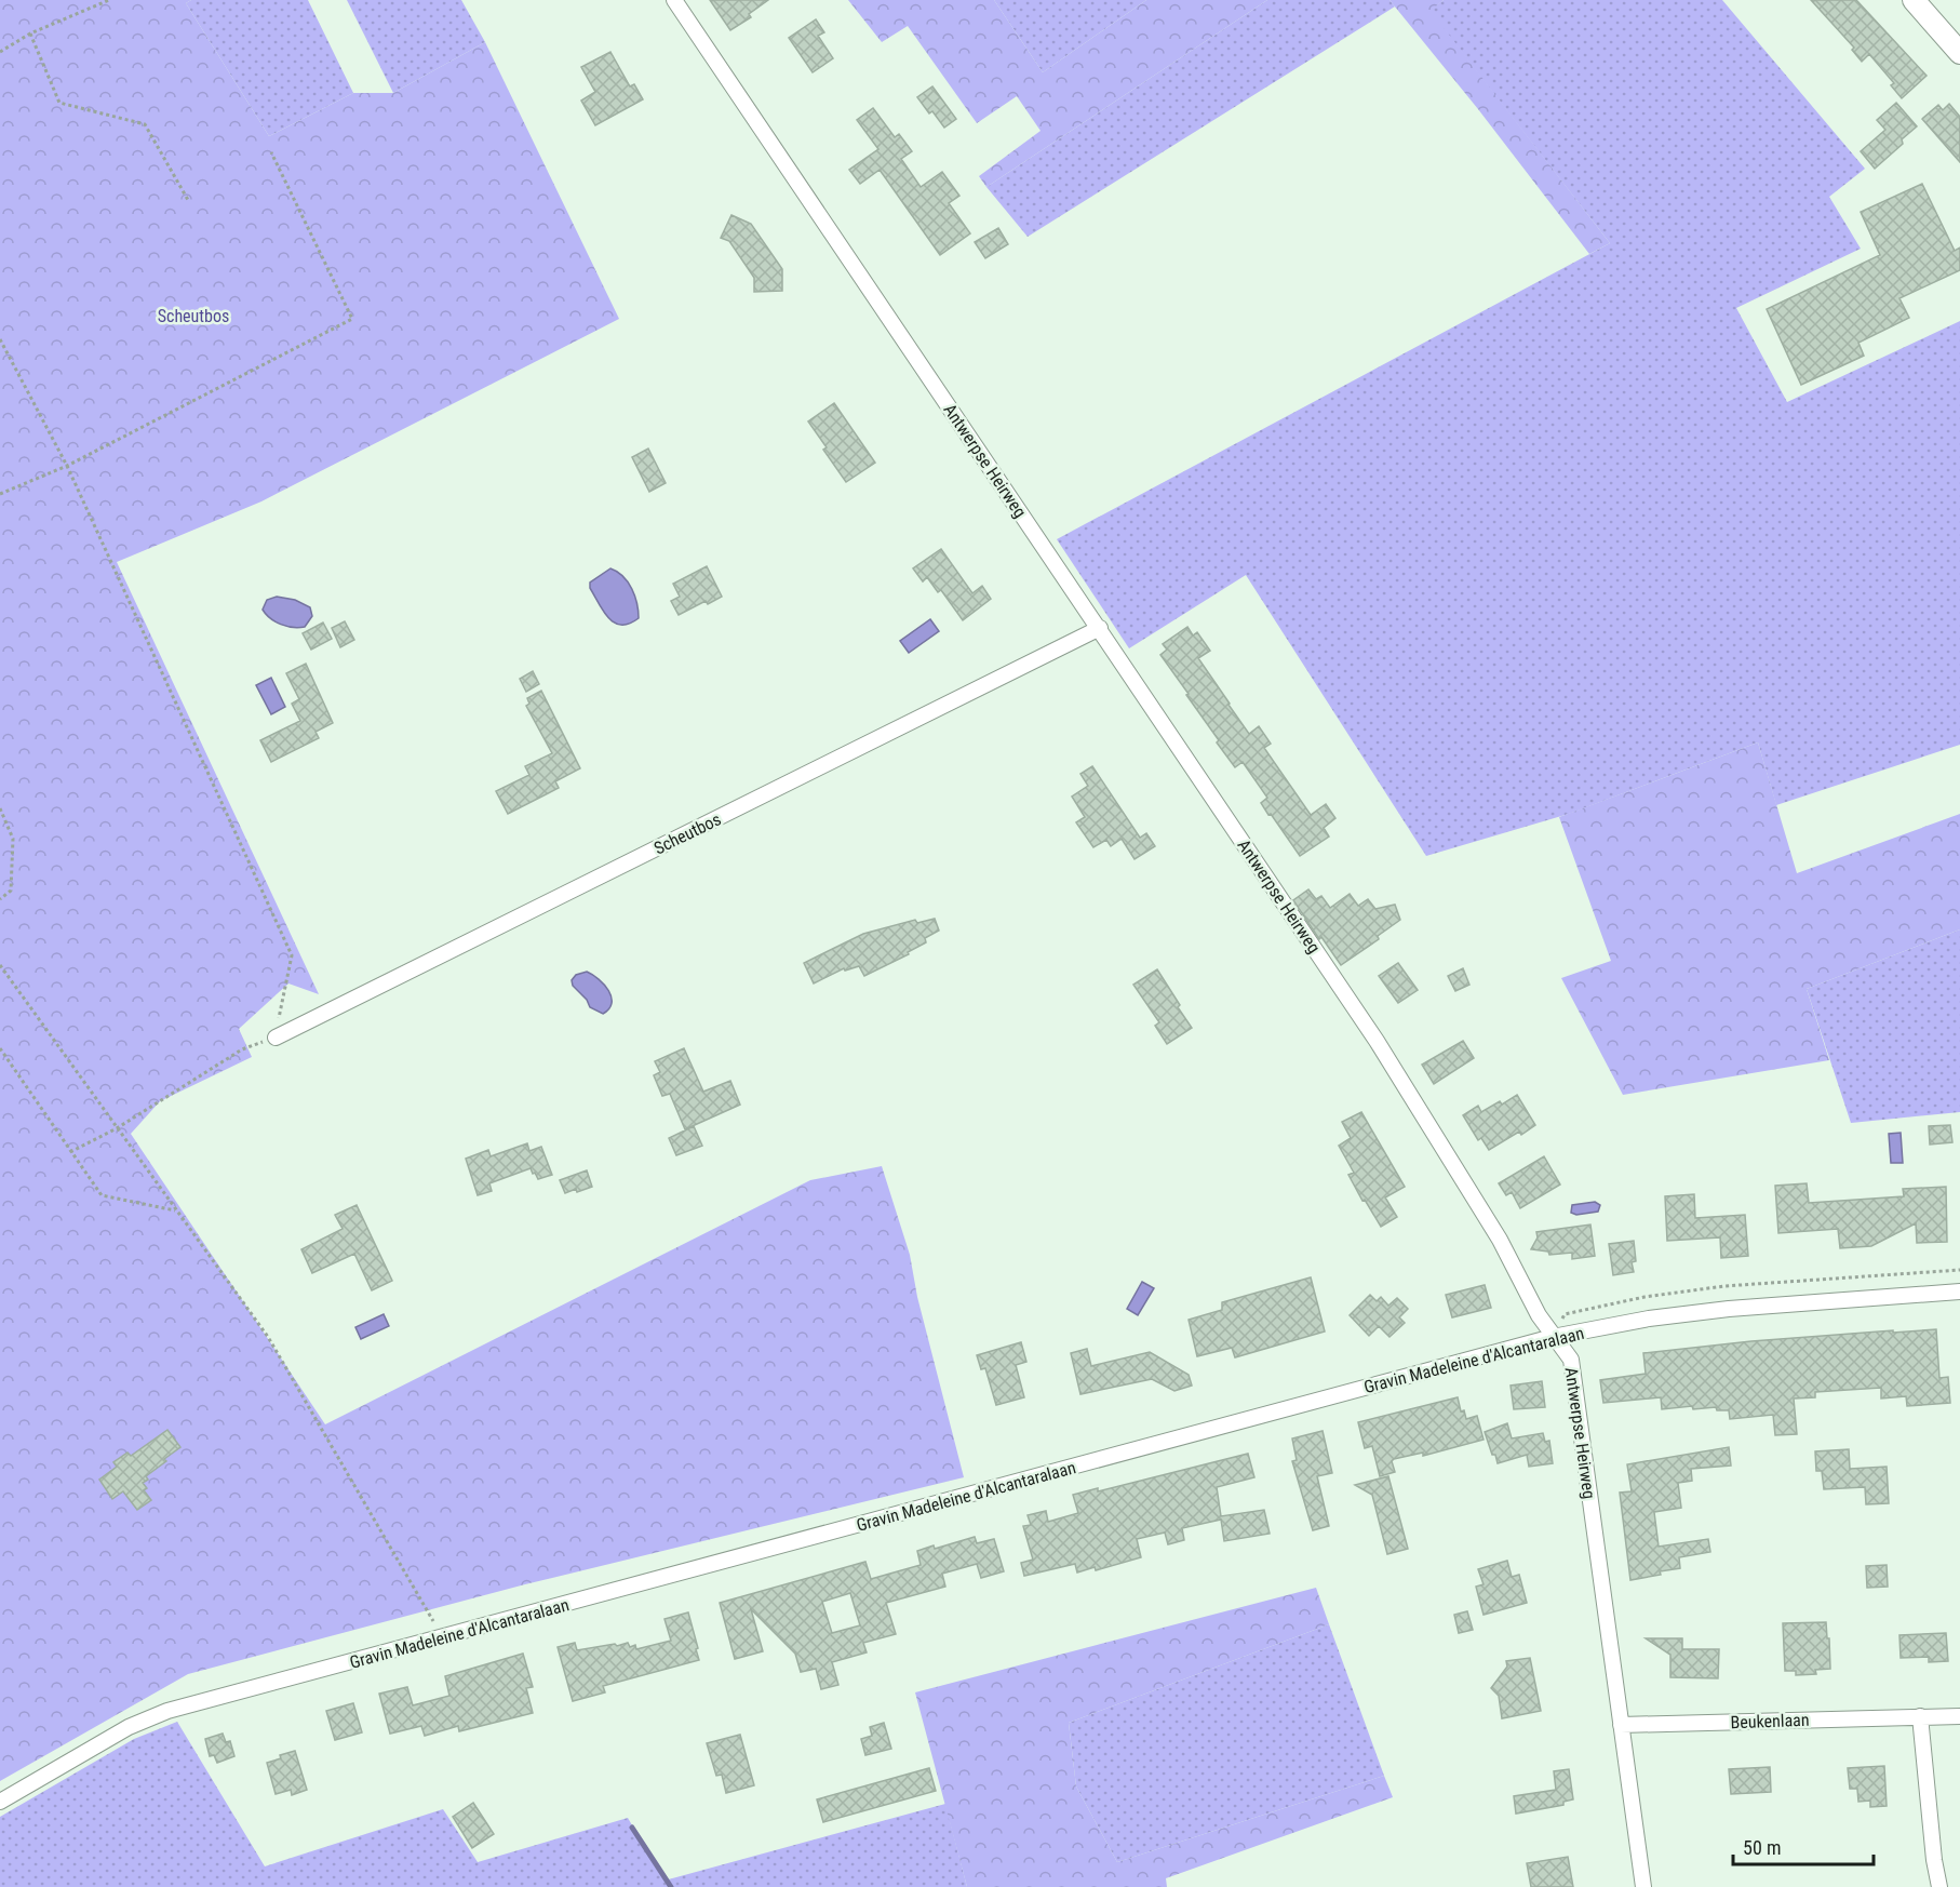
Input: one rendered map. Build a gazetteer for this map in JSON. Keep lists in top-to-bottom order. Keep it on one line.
{"streets":{"street":["Antwerpse Heirweg","Scheutbos","Gravin Madeleine d'Alcantaralaan","Beukenlaan"]},"crossings":[["Antwerpse Heirweg","Scheutbos"],["Antwerpse Heirweg","Gravin Madeleine d'Alcantaralaan"],["Antwerpse Heirweg","Beukenlaan"]],"parks":["Scheutbos"],"scale_bar":"50 m"}
